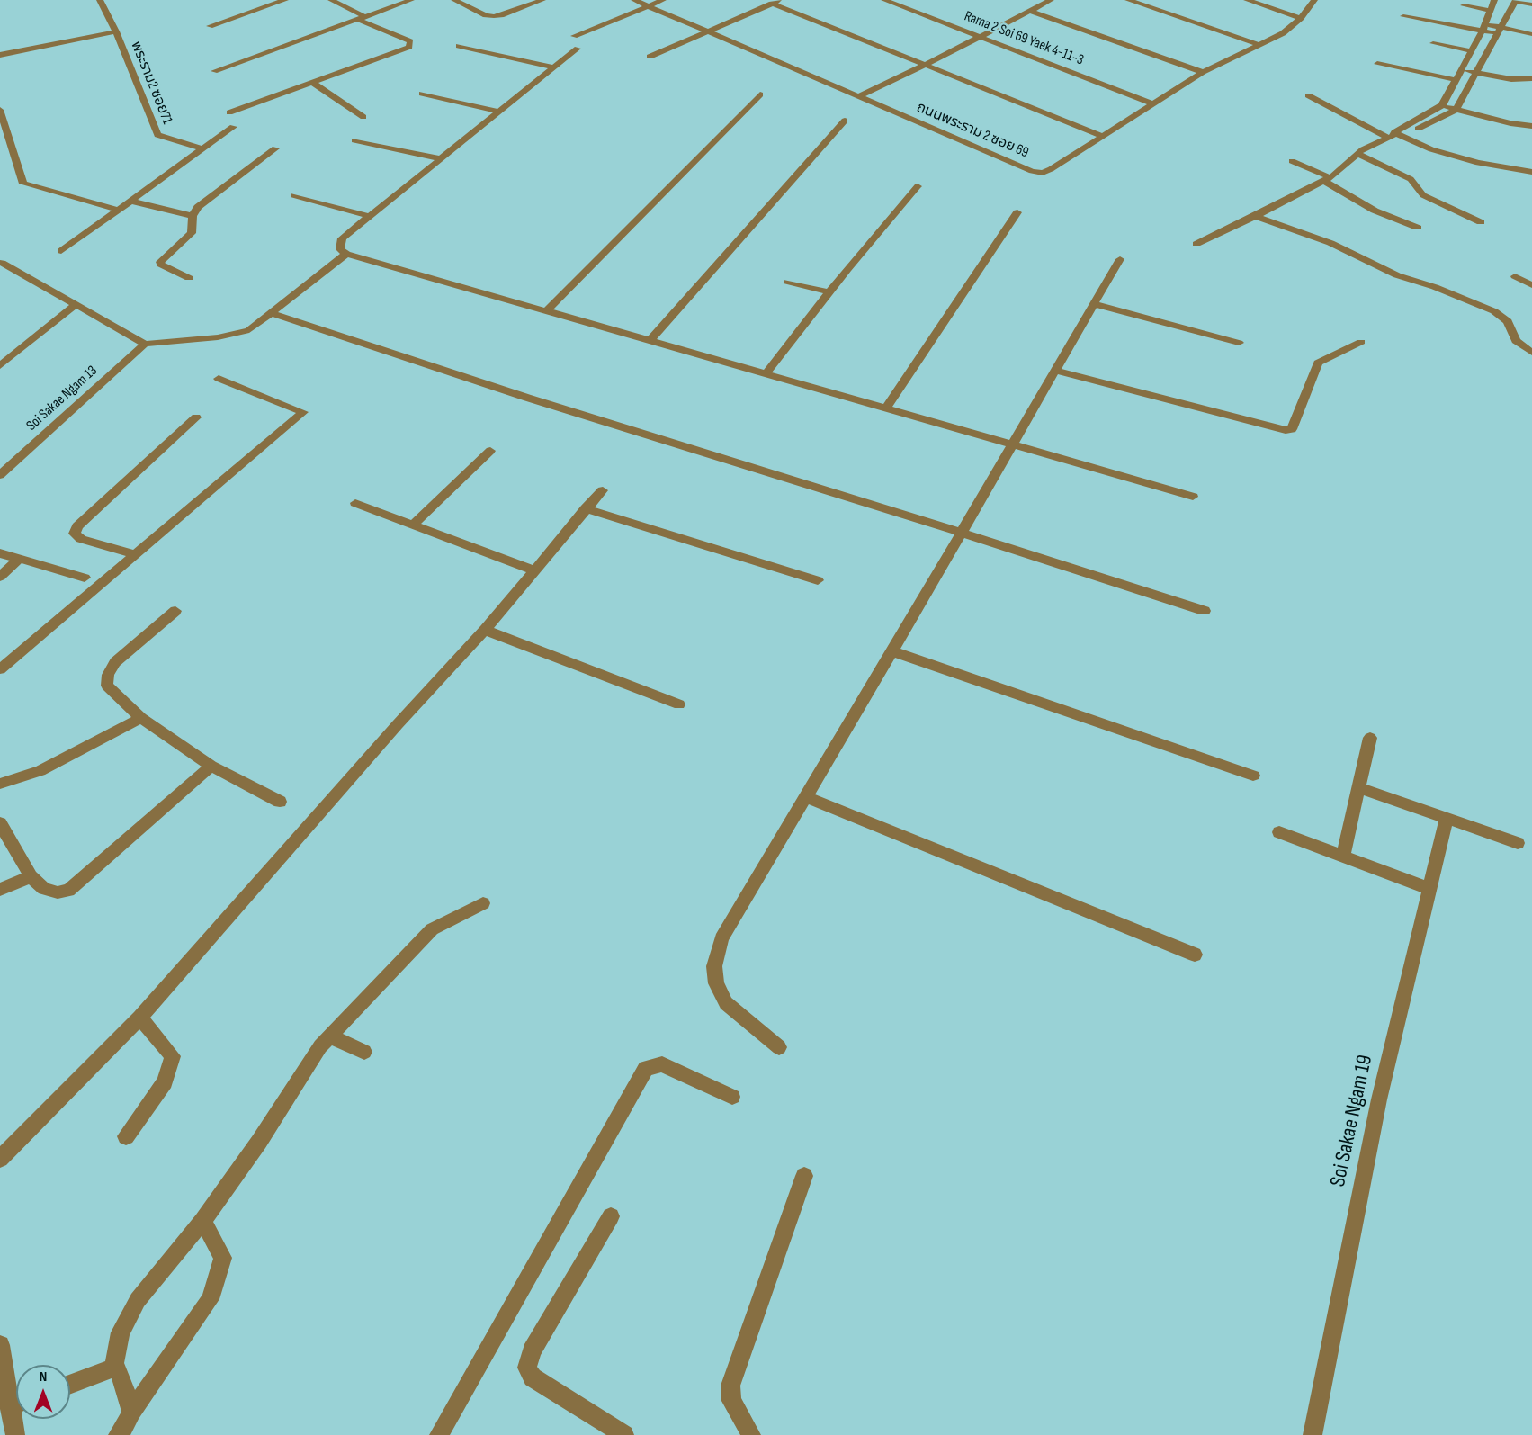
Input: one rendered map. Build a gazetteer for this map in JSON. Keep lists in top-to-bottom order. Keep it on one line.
{"streets":{"street":["Rama 2 Soi 69 Yaek 4-11-3","พระราม2 ซอย71","ถนนพระราม 2 ซอย 69","Soi Sakae Ngam 13","Soi Sakae Ngam 19"]},"crossings":[["Rama 2 Soi 69 Yaek 4-11-3","ถนนพระราม 2 ซอย 69"]],"north":"top"}
